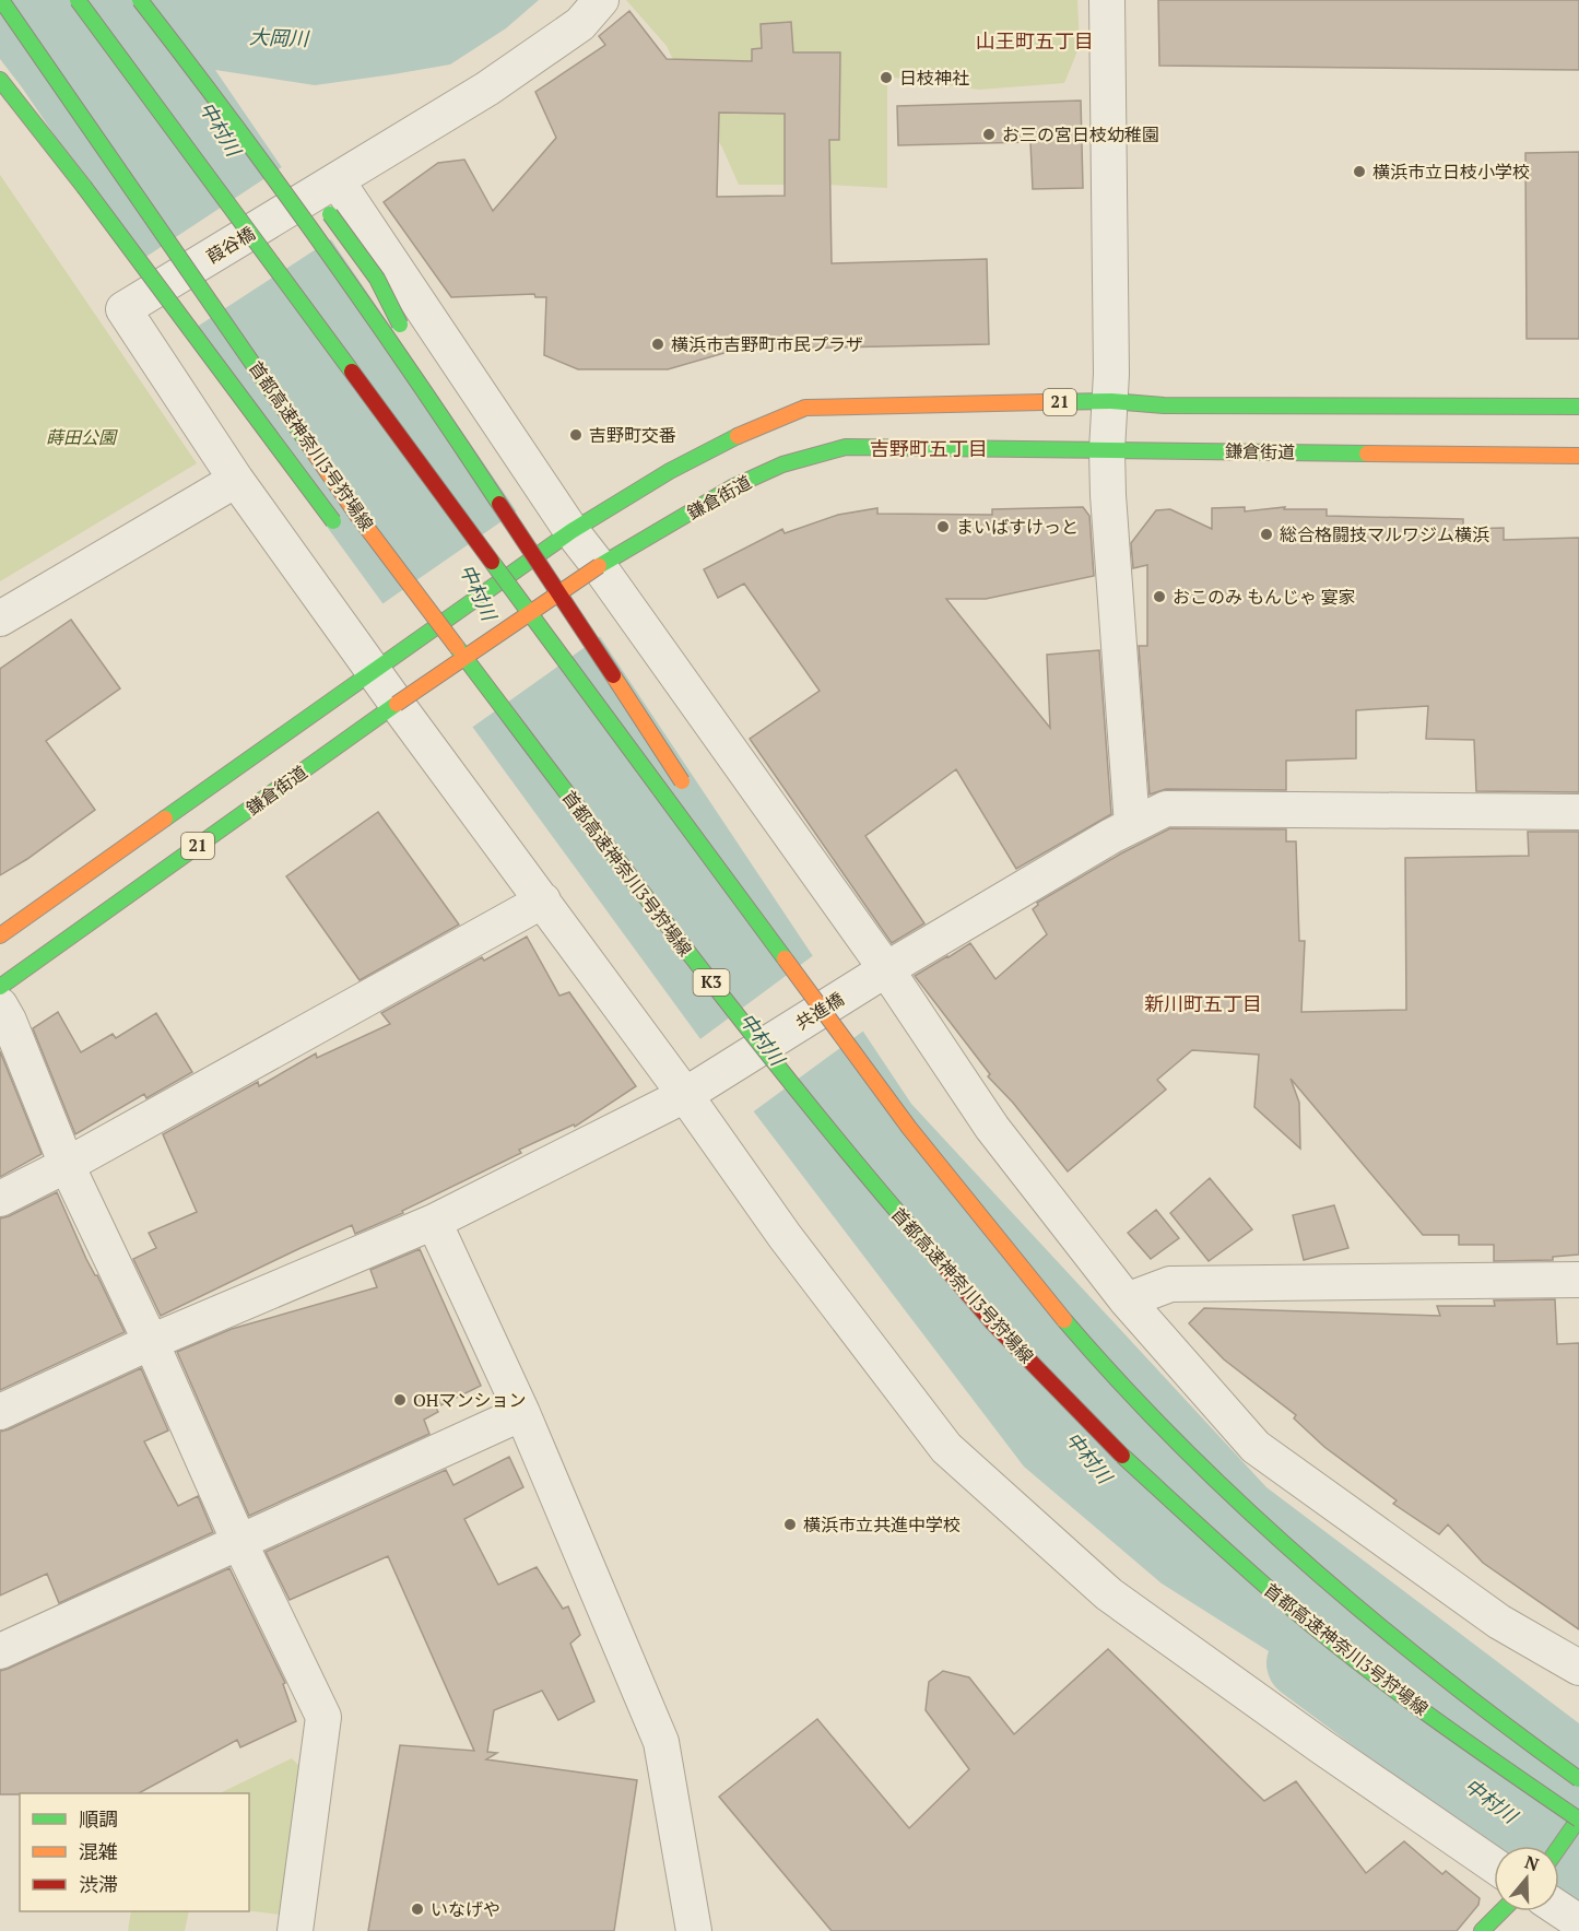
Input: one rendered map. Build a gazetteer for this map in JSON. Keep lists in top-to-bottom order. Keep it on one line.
{"streets":{"main road":["21","首都高速神奈川3号狩場線","鎌倉街道","K3"],"street":["葭谷橋","共進橋"]},"districts":["山王町五丁目","吉野町五丁目","新川町五丁目"],"water":["大岡川","中村川"],"parks":["蒔田公園"],"places":["日枝神社","お三の宮日枝幼稚園","横浜市立日枝小学校","横浜市吉野町市民プラザ","吉野町交番","まいばすけっと","総合格闘技マルワジム横浜","おこのみ もんじゃ 宴家","OHマンション","横浜市立共進中学校","いなげや"],"legend":["順調","混雑","渋滞"],"north":"top"}
